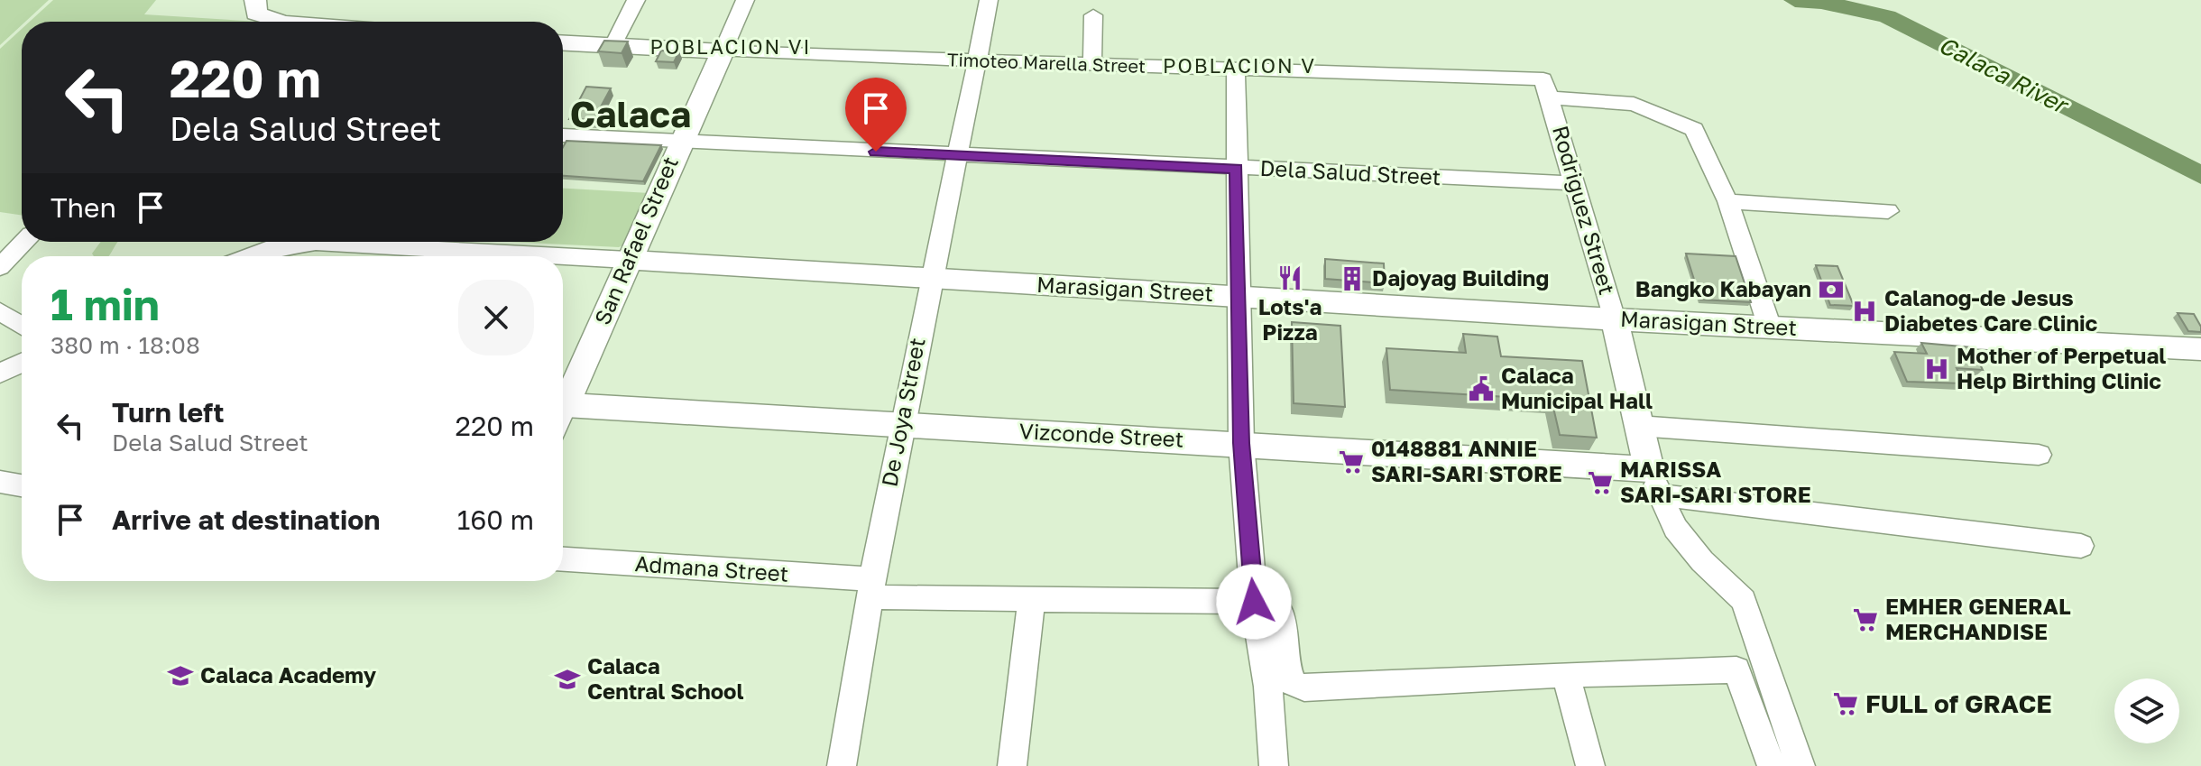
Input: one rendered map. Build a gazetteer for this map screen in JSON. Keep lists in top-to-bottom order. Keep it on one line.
{"streets":{"main road":["Rodriguez Street","San Rafael Street","Marasigan Street","Vizconde Street"],"street":["Timoteo Marella Street","Dela Salud Street","De Joya Street","Admana Street"]},"crossings":[["Timoteo Marella Street","Rodriguez Street"],["Timoteo Marella Street","San Rafael Street"],["Timoteo Marella Street","Marasigan Street"],["Timoteo Marella Street","De Joya Street"],["Dela Salud Street","Rodriguez Street"],["Dela Salud Street","San Rafael Street"],["Dela Salud Street","De Joya Street"],["Rodriguez Street","Marasigan Street"],["Rodriguez Street","Vizconde Street"],["San Rafael Street","Marasigan Street"],["Marasigan Street","De Joya Street"],["De Joya Street","Vizconde Street"],["De Joya Street","Admana Street"]],"districts":["POBLACION VI","POBLACION V","Calaca"],"water":["Calaca River"],"places":{"restaurant":["Lots'a Pizza"],"building":["Dajoyag Building"],"bank":["Bangko Kabayan"],"hospital":["Calanog-de Jesus Diabetes Care Clinic","Mother of Perpetual Help Birthing Clinic"],"public building":["Calaca Municipal Hall"],"supermarket":["0148881 ANNIE SARI-SARI STORE","MARISSA SARI-SARI STORE","EMHER GENERAL MERCHANDISE","FULL of GRACE"],"school or university":["Calaca Academy","Calaca Central School"]},"page":{"turn":["220 m","Dela Salud Street"],"then":"Then","heading":["1 min","380 m · 18:08"],"list":[{"name":"Turn left","note":"Dela Salud Street","value":"220 m"},{"name":"Arrive at destination","value":"160 m"}]}}
